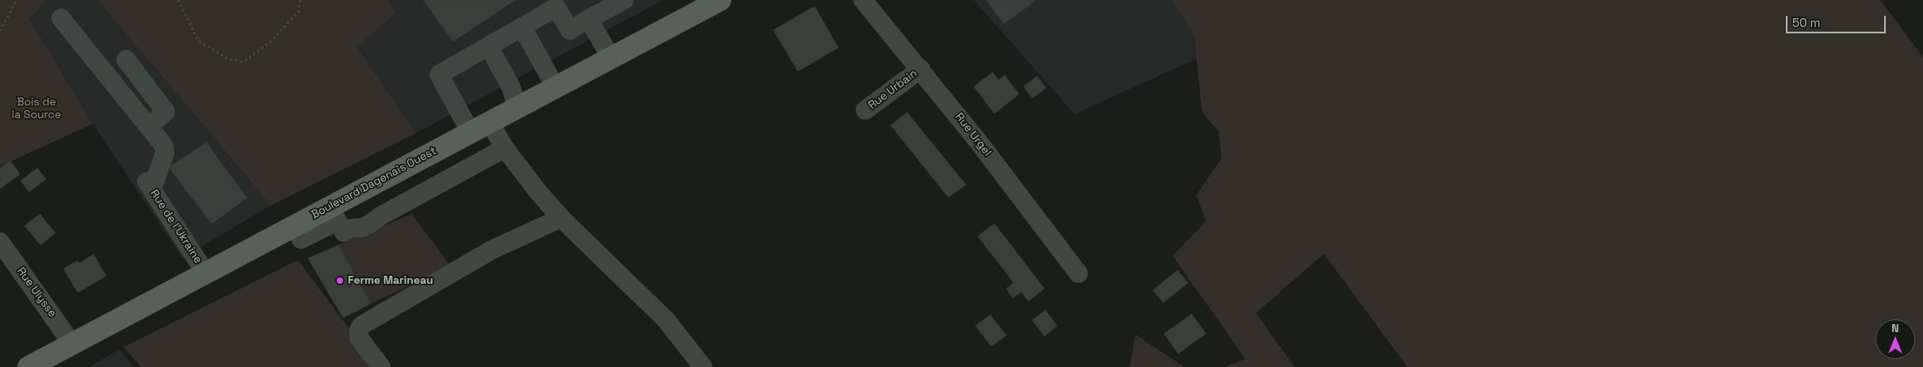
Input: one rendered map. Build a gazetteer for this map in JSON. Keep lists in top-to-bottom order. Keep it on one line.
{"streets":{"main road":["Boulevard Dagenais Ouest"],"street":["Rue Urbain","Rue Urgel","Rue de l'Ukraine","Rue Ulysse"]},"crossings":[["Rue Urbain","Rue Urgel"],["Boulevard Dagenais Ouest","Rue de l'Ukraine"],["Boulevard Dagenais Ouest","Rue Ulysse"]],"parks":["Bois de la Source"],"places":["Ferme Marineau"],"scale_bar":"50 m","north":"top"}
